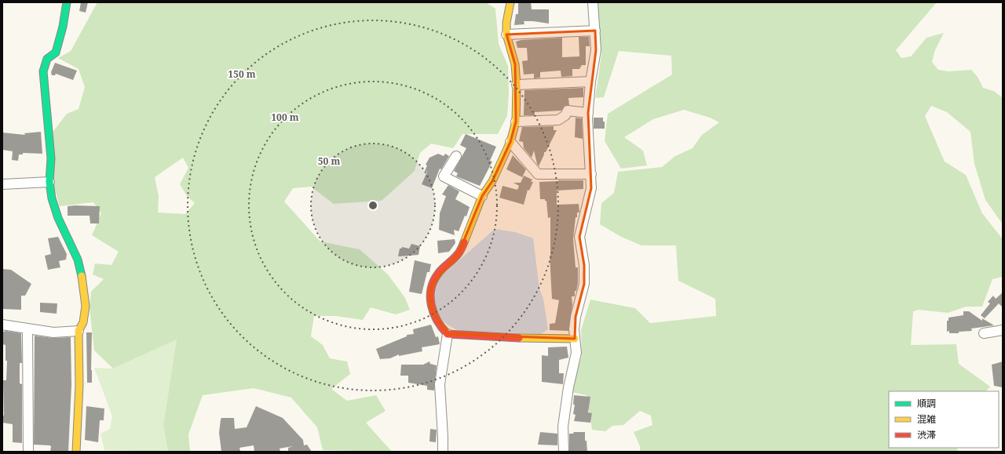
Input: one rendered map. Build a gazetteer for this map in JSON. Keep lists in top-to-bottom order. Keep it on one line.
{"legend":["順調","混雑","渋滞"],"rings":["150 m","100 m","50 m"]}
